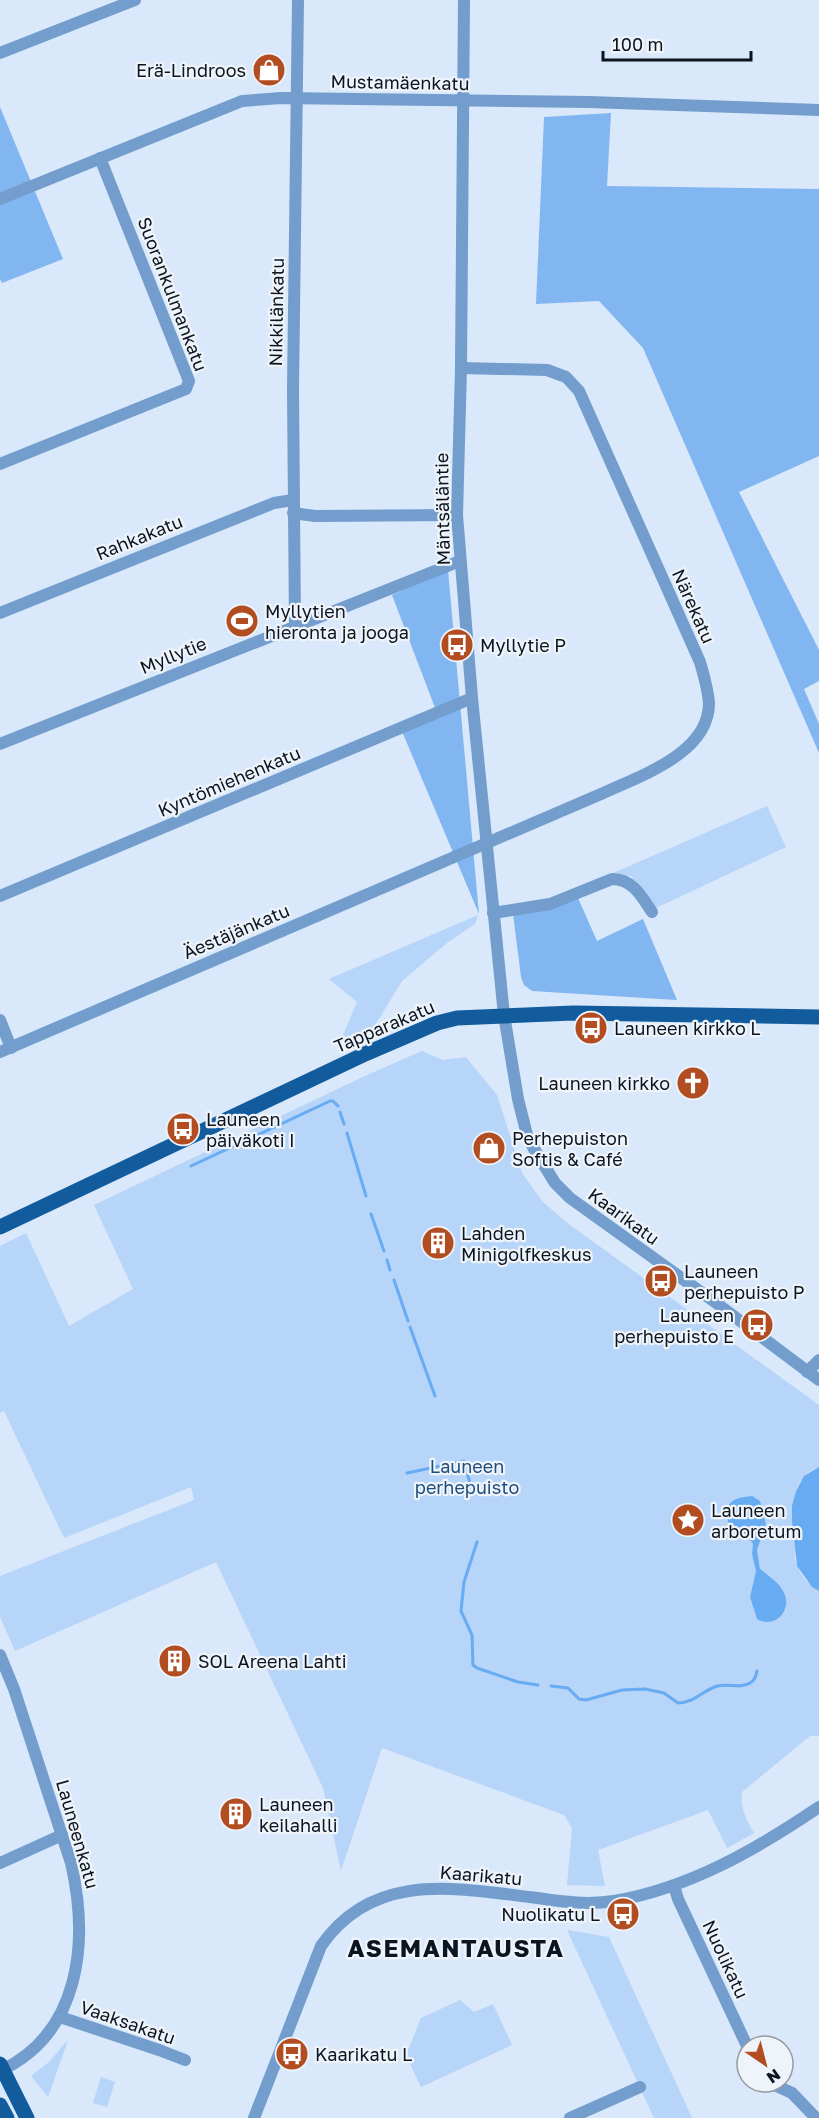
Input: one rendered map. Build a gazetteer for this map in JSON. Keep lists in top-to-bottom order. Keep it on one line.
{"streets":{"main road":["Tapparakatu"],"street":["Mustamäenkatu","Suorankulmankatu","Nikkilänkatu","Mäntsäläntie","Rahkakatu","Närekatu","Myllytie","Kyntömiehenkatu","Äestäjänkatu","Kaarikatu","Launeenkatu","Nuolikatu","Vaaksakatu"]},"crossings":[["Mustamäenkatu","Suorankulmankatu"],["Mustamäenkatu","Nikkilänkatu"],["Mustamäenkatu","Mäntsäläntie"],["Nikkilänkatu","Rahkakatu"],["Nikkilänkatu","Myllytie"],["Mäntsäläntie","Närekatu"],["Mäntsäläntie","Myllytie"],["Mäntsäläntie","Kyntömiehenkatu"],["Mäntsäläntie","Äestäjänkatu"],["Mäntsäläntie","Tapparakatu"],["Mäntsäläntie","Kaarikatu"],["Närekatu","Äestäjänkatu"],["Tapparakatu","Kaarikatu"],["Kaarikatu","Nuolikatu"],["Launeenkatu","Vaaksakatu"]],"districts":["ASEMANTAUSTA"],"parks":["Launeen perhepuisto"],"places":{"shop":["Erä-Lindroos","Perhepuiston Softis & Café"],"sports":["Myllytien hieronta ja jooga"],"bus stop":["Myllytie P","Launeen kirkko L","Launeen päiväkoti I","Launeen perhepuisto P","Launeen perhepuisto E","Nuolikatu L","Kaarikatu L"],"church":["Launeen kirkko"],"building":["Lahden Minigolfkeskus","SOL Areena Lahti","Launeen keilahalli"],"place":["Launeen arboretum"]},"scale_bar":"100 m","north":"bottom right"}
